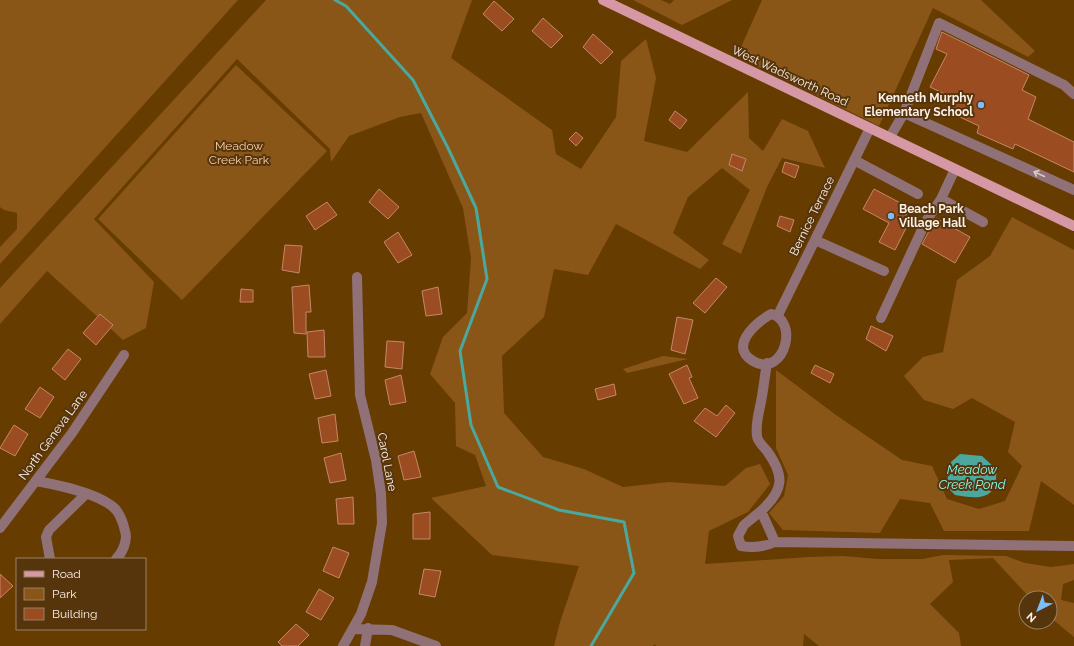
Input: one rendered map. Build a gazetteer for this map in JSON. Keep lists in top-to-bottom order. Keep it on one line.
{"streets":{"main road":["West Wadsworth Road"],"street":["Bernice Terrace","North Geneva Lane","Carol Lane"]},"crossings":[["West Wadsworth Road","Bernice Terrace"]],"water":["Meadow Creek Pond"],"parks":["Meadow Creek Park"],"places":["Kenneth Murphy Elementary School","Beach Park Village Hall"],"legend":["Road","Park","Building"],"north":"bottom left"}
